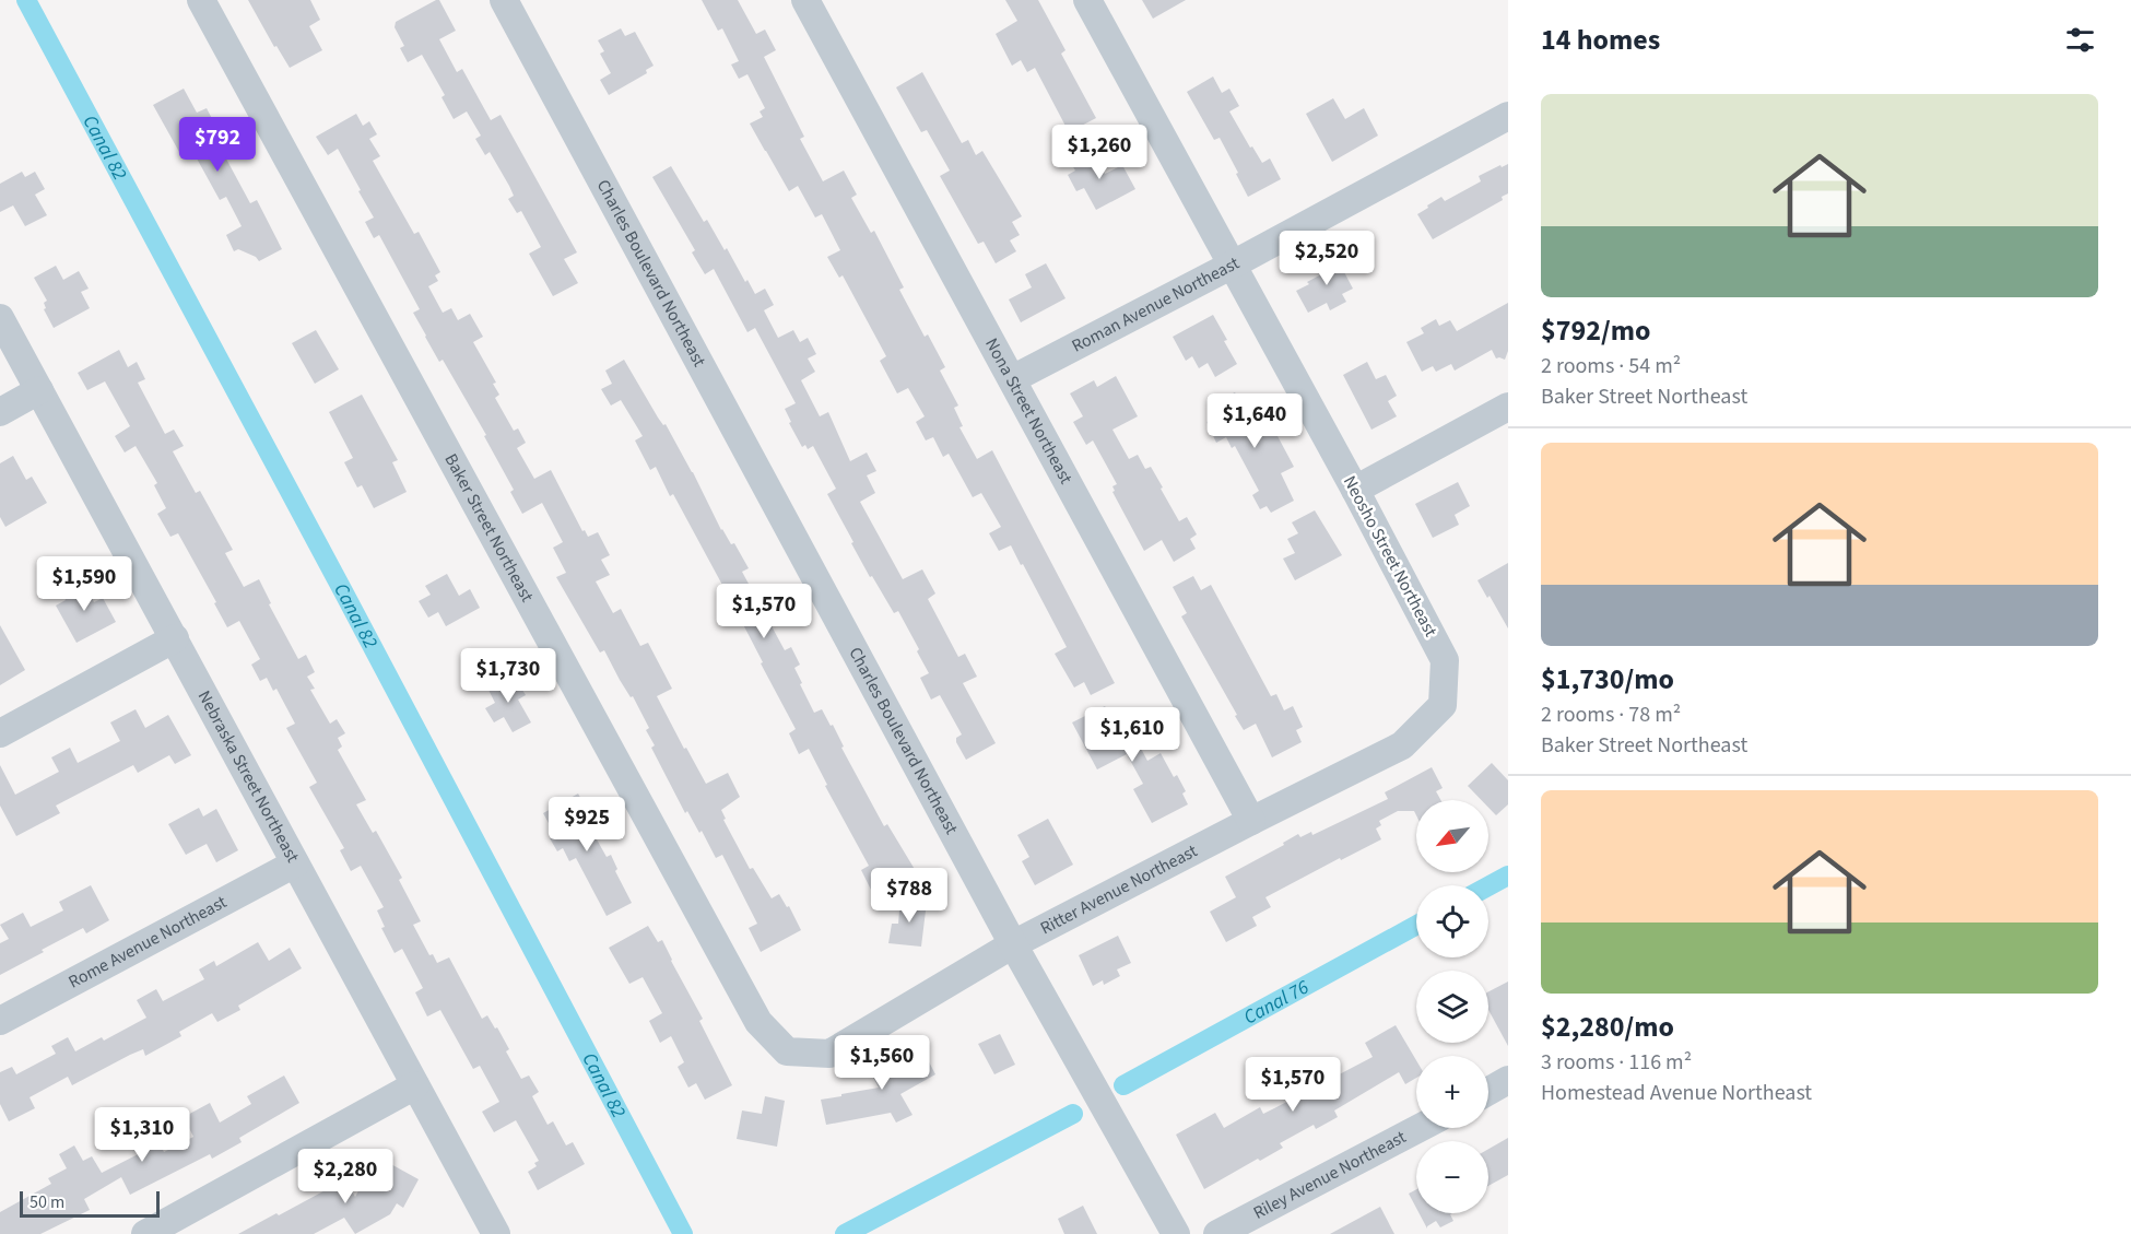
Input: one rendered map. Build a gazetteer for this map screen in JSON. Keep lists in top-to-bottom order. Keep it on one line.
{"streets":{"street":["Charles Boulevard Northeast","Roman Avenue Northeast","Nona Street Northeast","Baker Street Northeast","Neosho Street Northeast","Nebraska Street Northeast","Ritter Avenue Northeast","Rome Avenue Northeast","Riley Avenue Northeast"]},"crossings":[["Charles Boulevard Northeast","Ritter Avenue Northeast"],["Roman Avenue Northeast","Nona Street Northeast"],["Roman Avenue Northeast","Neosho Street Northeast"],["Nona Street Northeast","Ritter Avenue Northeast"],["Baker Street Northeast","Ritter Avenue Northeast"],["Neosho Street Northeast","Ritter Avenue Northeast"],["Nebraska Street Northeast","Rome Avenue Northeast"]],"water":["Canal 82","Canal 76"],"scale_bar":"50 m","north":"bottom left","page":{"heading":"14 homes","list":[{"name":"$792/mo","note":"2 rooms · 54 m² · Baker Street Northeast"},{"name":"$1,730/mo","note":"2 rooms · 78 m² · Baker Street Northeast"},{"name":"$2,280/mo","note":"3 rooms · 116 m² · Homestead Avenue Northeast"}],"price":["$792","$1,260","$2,520","$1,640","$1,590","$1,570","$1,730","$1,610","$925","$788","$1,560","$1,570","$1,310","$2,280"],"map_buttons":["+","−"],"scale":"50 m"}}
